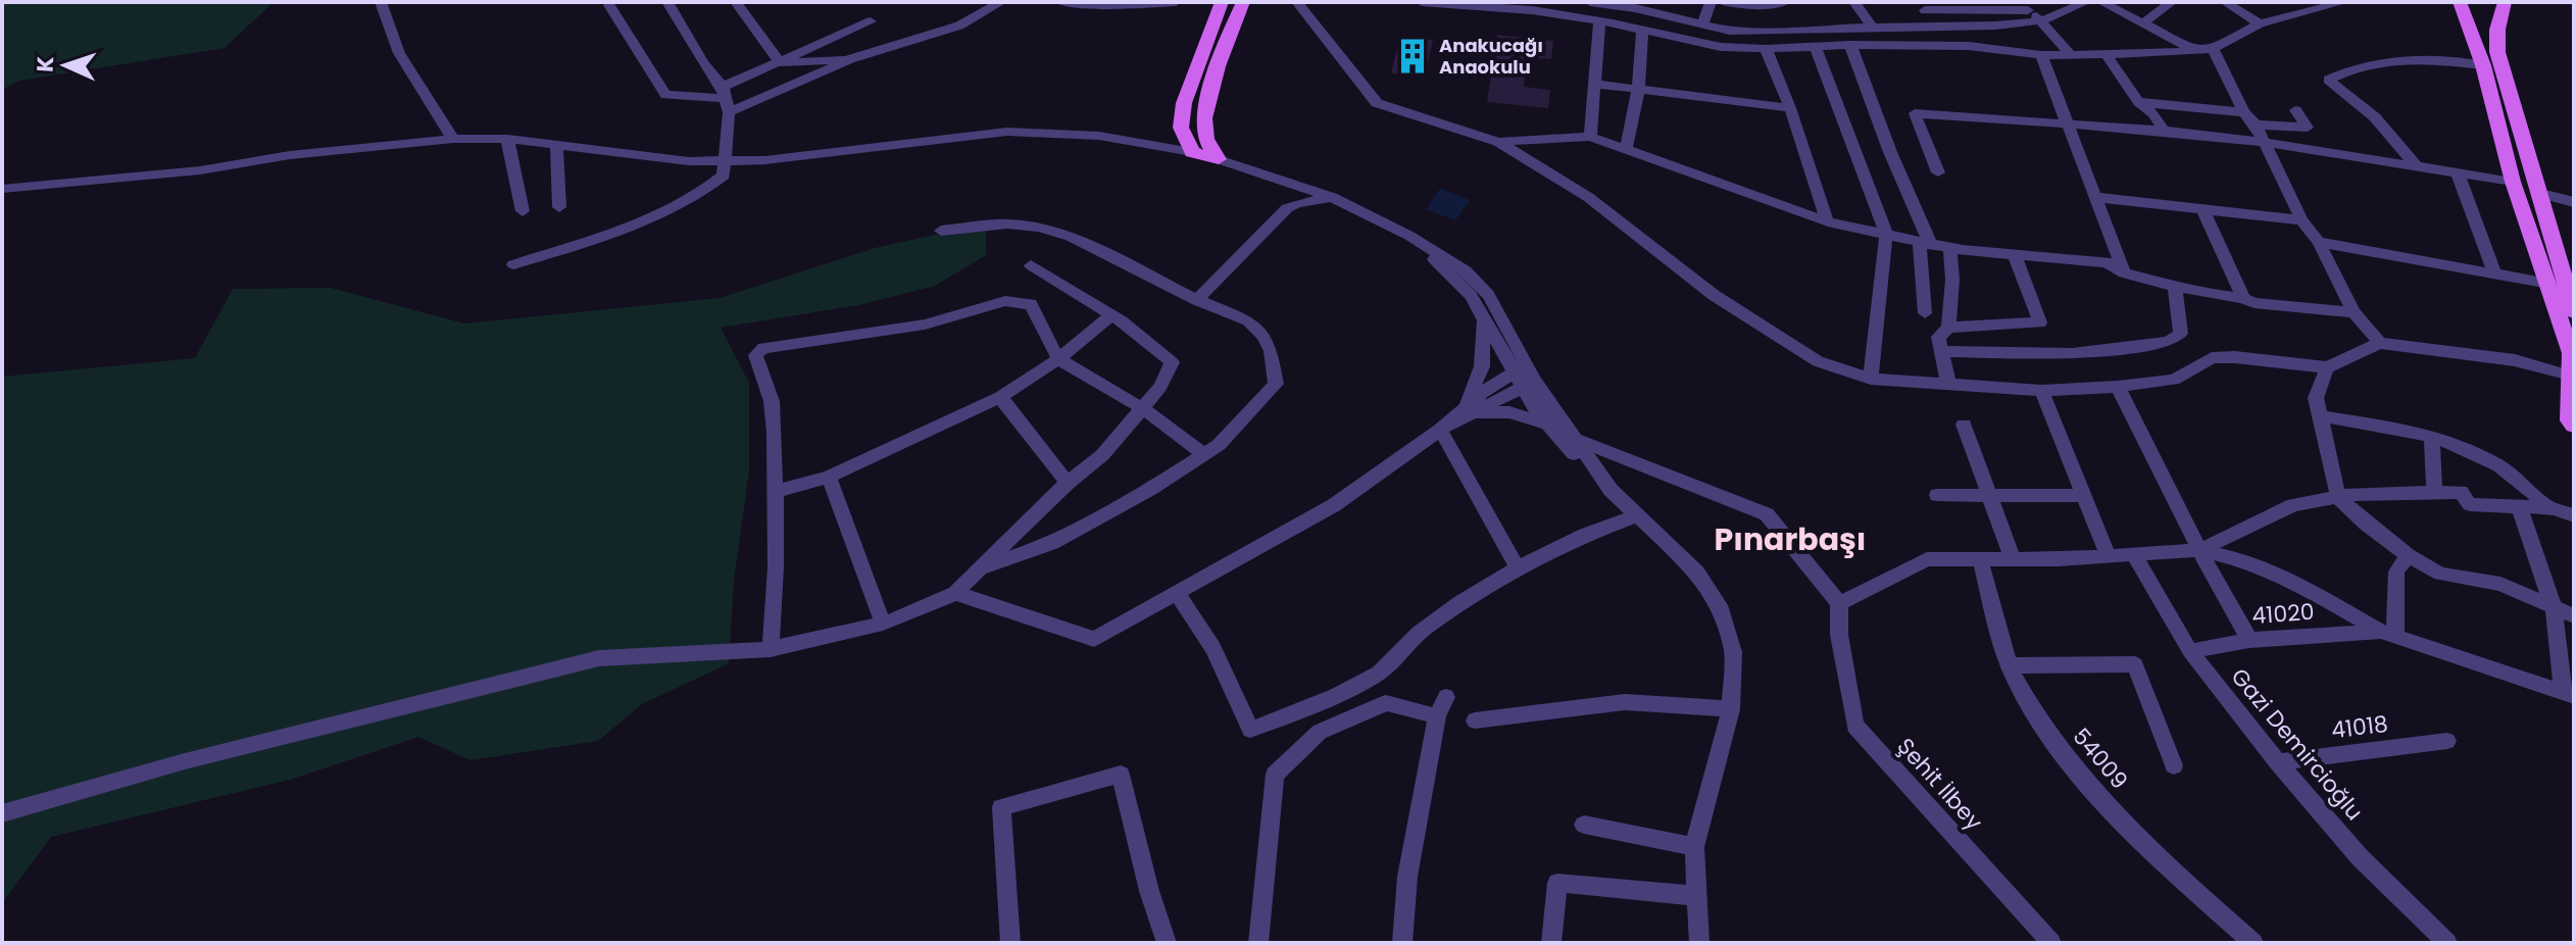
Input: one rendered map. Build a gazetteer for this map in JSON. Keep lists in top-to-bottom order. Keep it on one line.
{"streets":{"street":["41020","41018","Gazi Demircioğlu","54009","Şehit İlbey"]},"crossings":[["41020","Gazi Demircioğlu"],["41018","Gazi Demircioğlu"]],"districts":["Pınarbaşı"],"places":{"building":["Anakucağı Anaokulu"]},"north":"left"}
